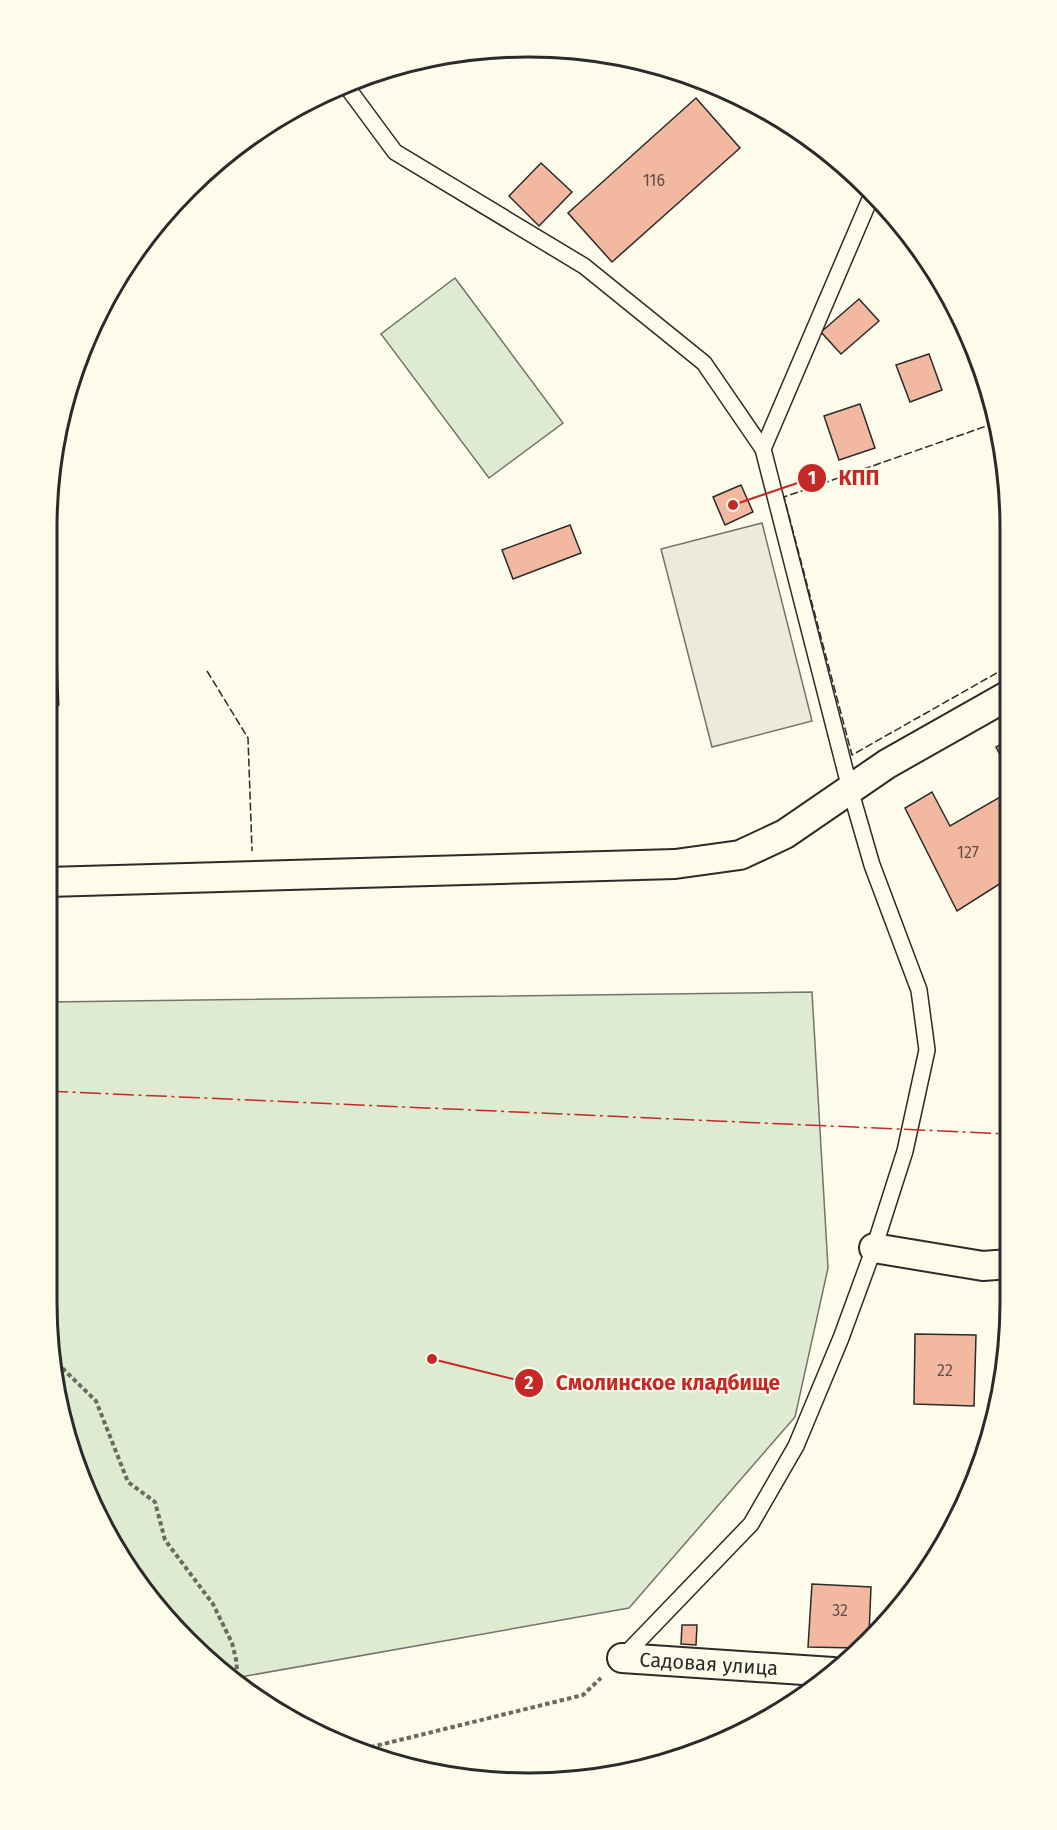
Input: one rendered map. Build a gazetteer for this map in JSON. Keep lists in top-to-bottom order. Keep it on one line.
{"streets":{"street":["Садовая улица"]},"places":["КПП","Смолинское кладбище"],"house_numbers":["116","127","22","32"]}
